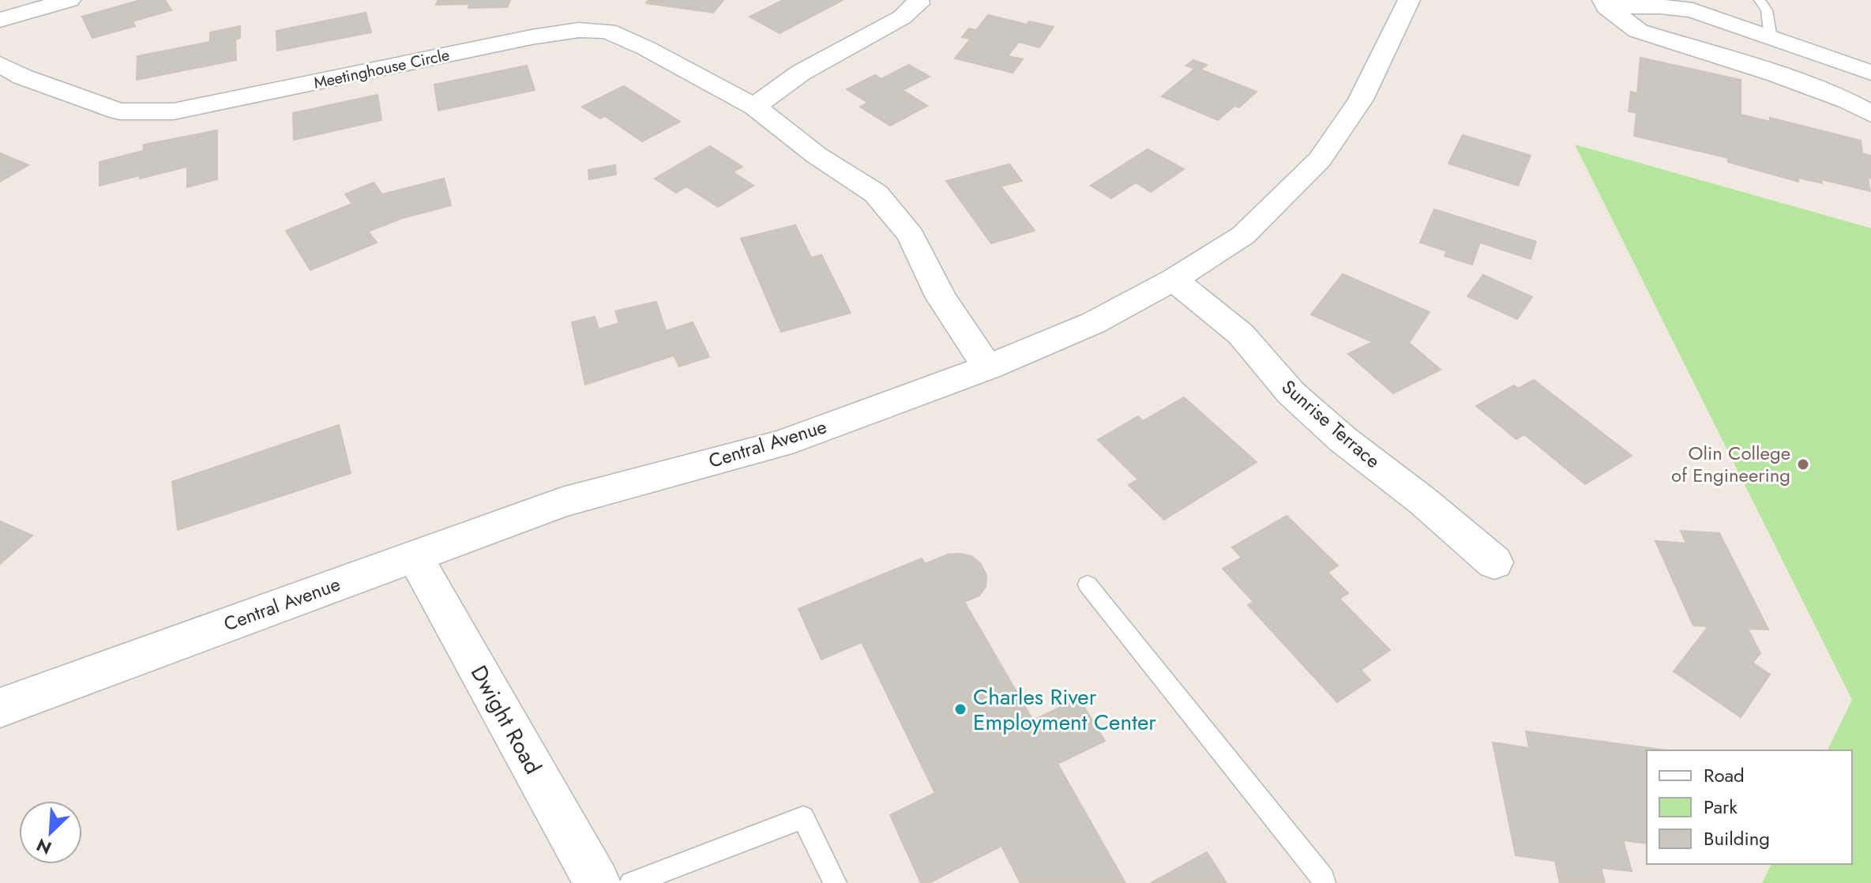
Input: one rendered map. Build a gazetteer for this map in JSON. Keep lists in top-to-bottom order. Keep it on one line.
{"streets":{"street":["Meetinghouse Circle","Sunrise Terrace","Central Avenue","Dwight Road"]},"crossings":[["Meetinghouse Circle","Central Avenue"],["Sunrise Terrace","Central Avenue"],["Central Avenue","Dwight Road"]],"places":["Olin College of Engineering","Charles River Employment Center"],"legend":["Road","Park","Building"],"north":"bottom left"}
